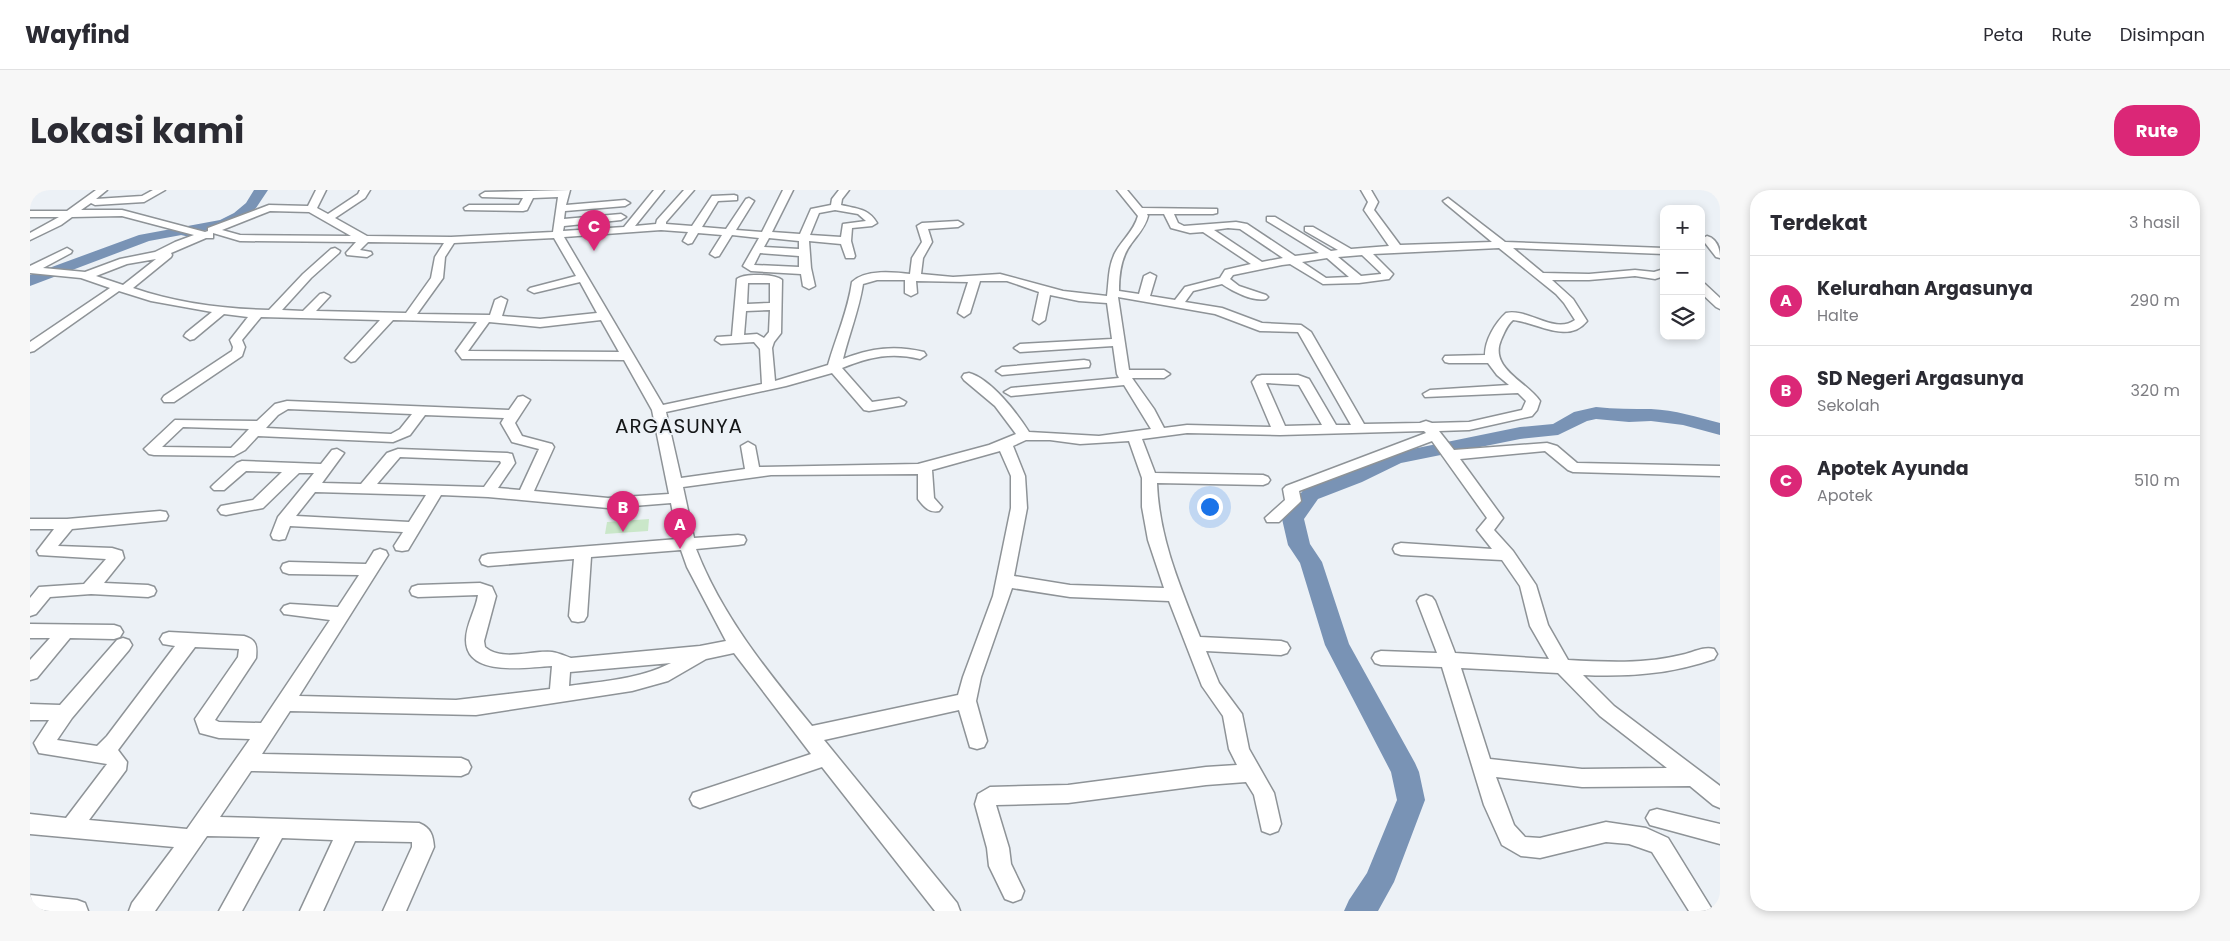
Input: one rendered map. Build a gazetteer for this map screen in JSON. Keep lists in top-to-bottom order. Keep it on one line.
{"districts":["ARGASUNYA"],"page":{"header":"Wayfind","nav":["Peta","Rute","Disimpan"],"title":"Lokasi kami","buttons":"Rute","heading":["Terdekat","3 hasil"],"map_buttons":["+","−"],"pins":["C","B","A"],"list":[{"mark":"A","name":"Kelurahan Argasunya","note":"Halte","value":"290 m"},{"mark":"B","name":"SD Negeri Argasunya","note":"Sekolah","value":"320 m"},{"mark":"C","name":"Apotek Ayunda","note":"Apotek","value":"510 m"}]}}
